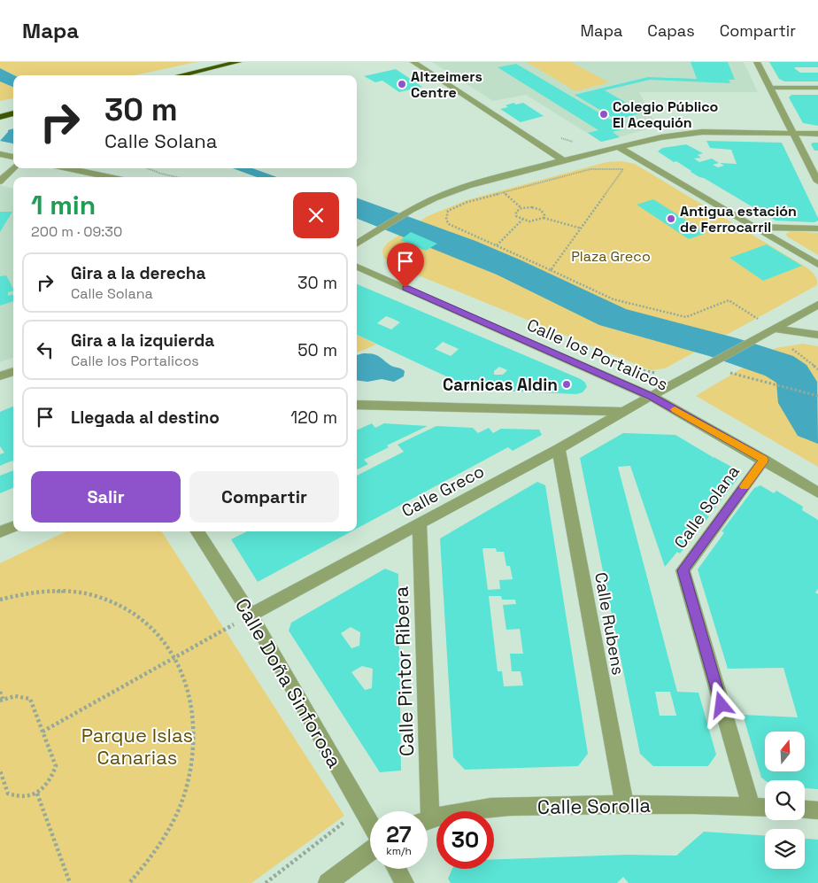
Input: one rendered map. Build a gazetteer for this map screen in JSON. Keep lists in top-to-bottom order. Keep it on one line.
{"streets":{"street":["Calle los Portalicos","Calle Greco","Calle Solana","Calle Rubens","Calle Pintor Ribera","Calle Doña Sinforosa","Calle Sorolla"]},"crossings":[["Calle los Portalicos","Calle Greco"],["Calle los Portalicos","Calle Solana"],["Calle Greco","Calle Rubens"],["Calle Greco","Calle Pintor Ribera"],["Calle Greco","Calle Doña Sinforosa"],["Calle Solana","Calle Sorolla"],["Calle Rubens","Calle Sorolla"]],"parks":["Plaza Greco","Parque Islas Canarias"],"places":["Altzeimers Centre","Colegio Público El Acequión","Antigua estación de Ferrocarril","Carnicas Aldin"],"north":"top","page":{"header":"Mapa","nav":["Mapa","Capas","Compartir"],"turn":["30 m","Calle Solana"],"heading":["1 min","200 m · 09:30"],"list":[{"name":"Gira a la derecha","note":"Calle Solana","value":"30 m"},{"name":"Gira a la izquierda","note":"Calle los Portalicos","value":"50 m"},{"name":"Llegada al destino","value":"120 m"}],"buttons":["Salir","Compartir"],"speed":"27 km/h","limit":"30"}}
